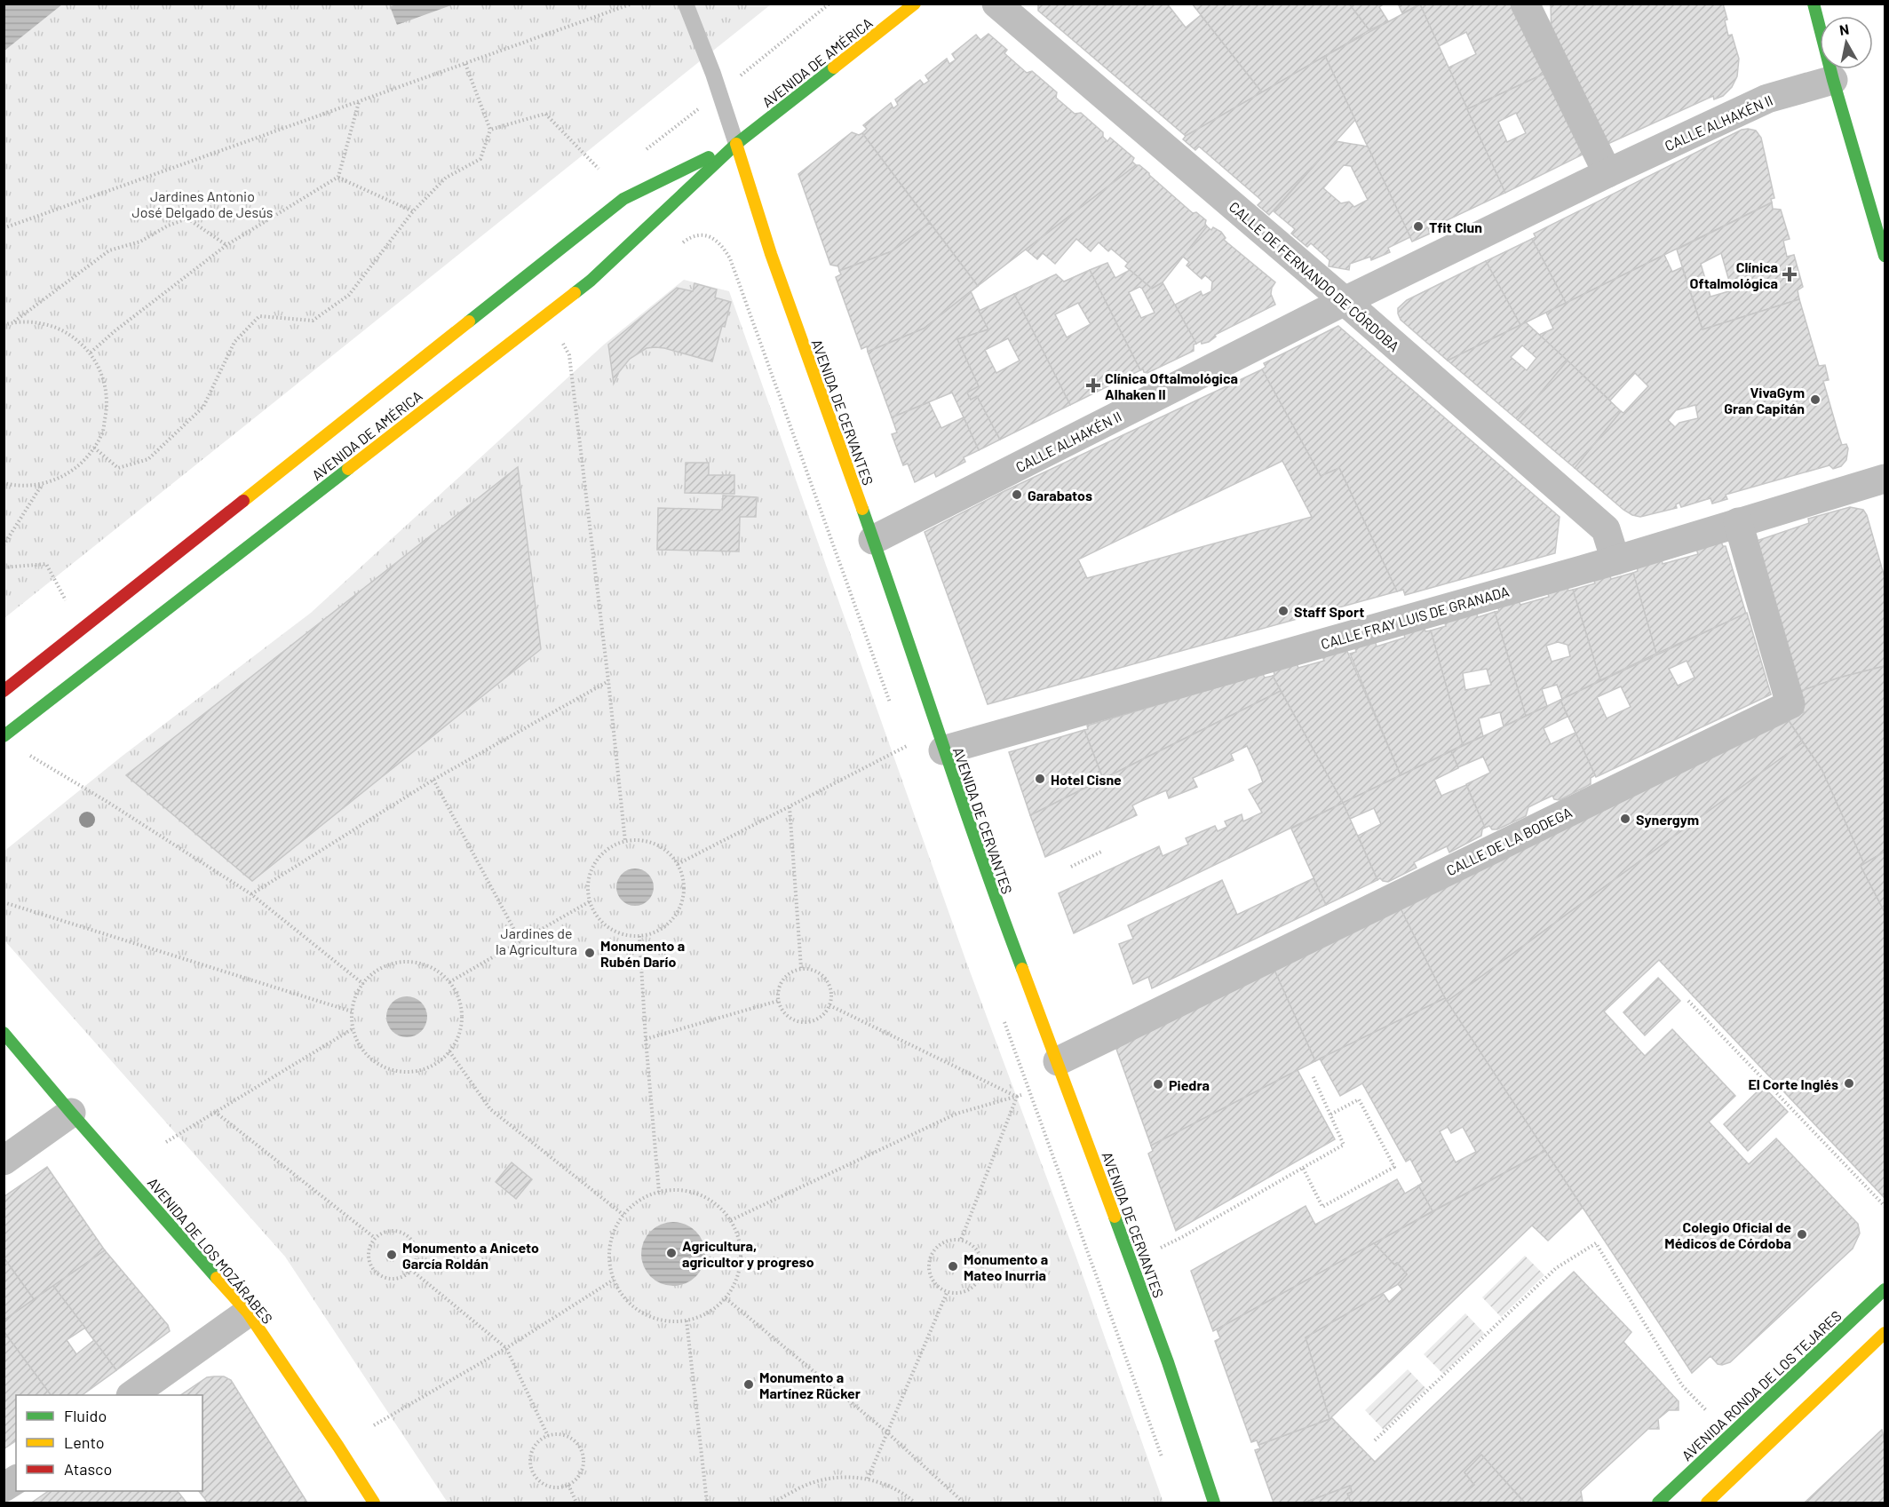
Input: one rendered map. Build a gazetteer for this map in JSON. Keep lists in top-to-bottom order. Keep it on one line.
{"streets":{"main road":["AVENIDA DE AMÉRICA","AVENIDA DE CERVANTES","AVENIDA DE LOS MOZÁRABES","AVENIDA RONDA DE LOS TEJARES"],"street":["CALLE ALHAKÉN II","CALLE DE FERNANDO DE CÓRDOBA","CALLE FRAY LUIS DE GRANADA","CALLE DE LA BODEGA"]},"crossings":[["AVENIDA DE AMÉRICA","AVENIDA DE CERVANTES"],["CALLE ALHAKÉN II","CALLE DE FERNANDO DE CÓRDOBA"],["CALLE ALHAKÉN II","AVENIDA DE CERVANTES"],["CALLE DE FERNANDO DE CÓRDOBA","CALLE FRAY LUIS DE GRANADA"],["AVENIDA DE CERVANTES","CALLE FRAY LUIS DE GRANADA"],["AVENIDA DE CERVANTES","CALLE DE LA BODEGA"],["CALLE FRAY LUIS DE GRANADA","CALLE DE LA BODEGA"]],"parks":["Jardines Antonio José Delgado de Jesús","Jardines de la Agricultura"],"places":{"other":["Tfit Clun","VivaGym Gran Capitán","Garabatos","Staff Sport","Hotel Cisne","Synergym","Monumento a Rubén Darío","El Corte Inglés","Piedra","Colegio Oficial de Médicos de Córdoba","Agricultura, agricultor y progreso","Monumento a Aniceto García Roldán","Monumento a Mateo Inurria","Monumento a Martínez Rücker"],"health":["Clínica Oftalmológica","Clínica Oftalmológica Alhaken II"]},"legend":["Fluido","Lento","Atasco"],"north":"top"}
